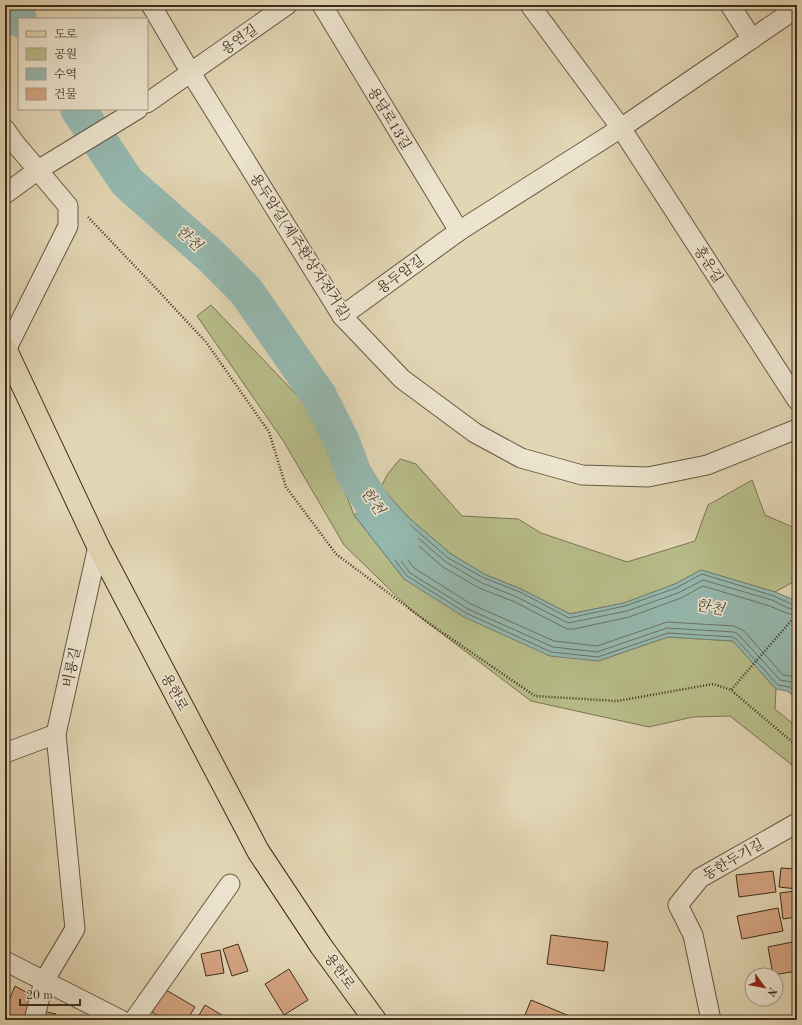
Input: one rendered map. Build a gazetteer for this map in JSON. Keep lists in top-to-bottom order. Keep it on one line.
{"streets":{"main road":["용한로"],"street":["용연길","용담로13길","용두암길(제주환상자전거길)","홍운길","용두암길","비룡길","동한두기길"]},"crossings":[["용연길","용두암길(제주환상자전거길)"],["용담로13길","용두암길"],["용두암길(제주환상자전거길)","용두암길"],["비룡길","용한로"]],"water":["한천"],"legend":["도로","공원","수역","건물"],"scale_bar":"20 m","north":"bottom right"}
